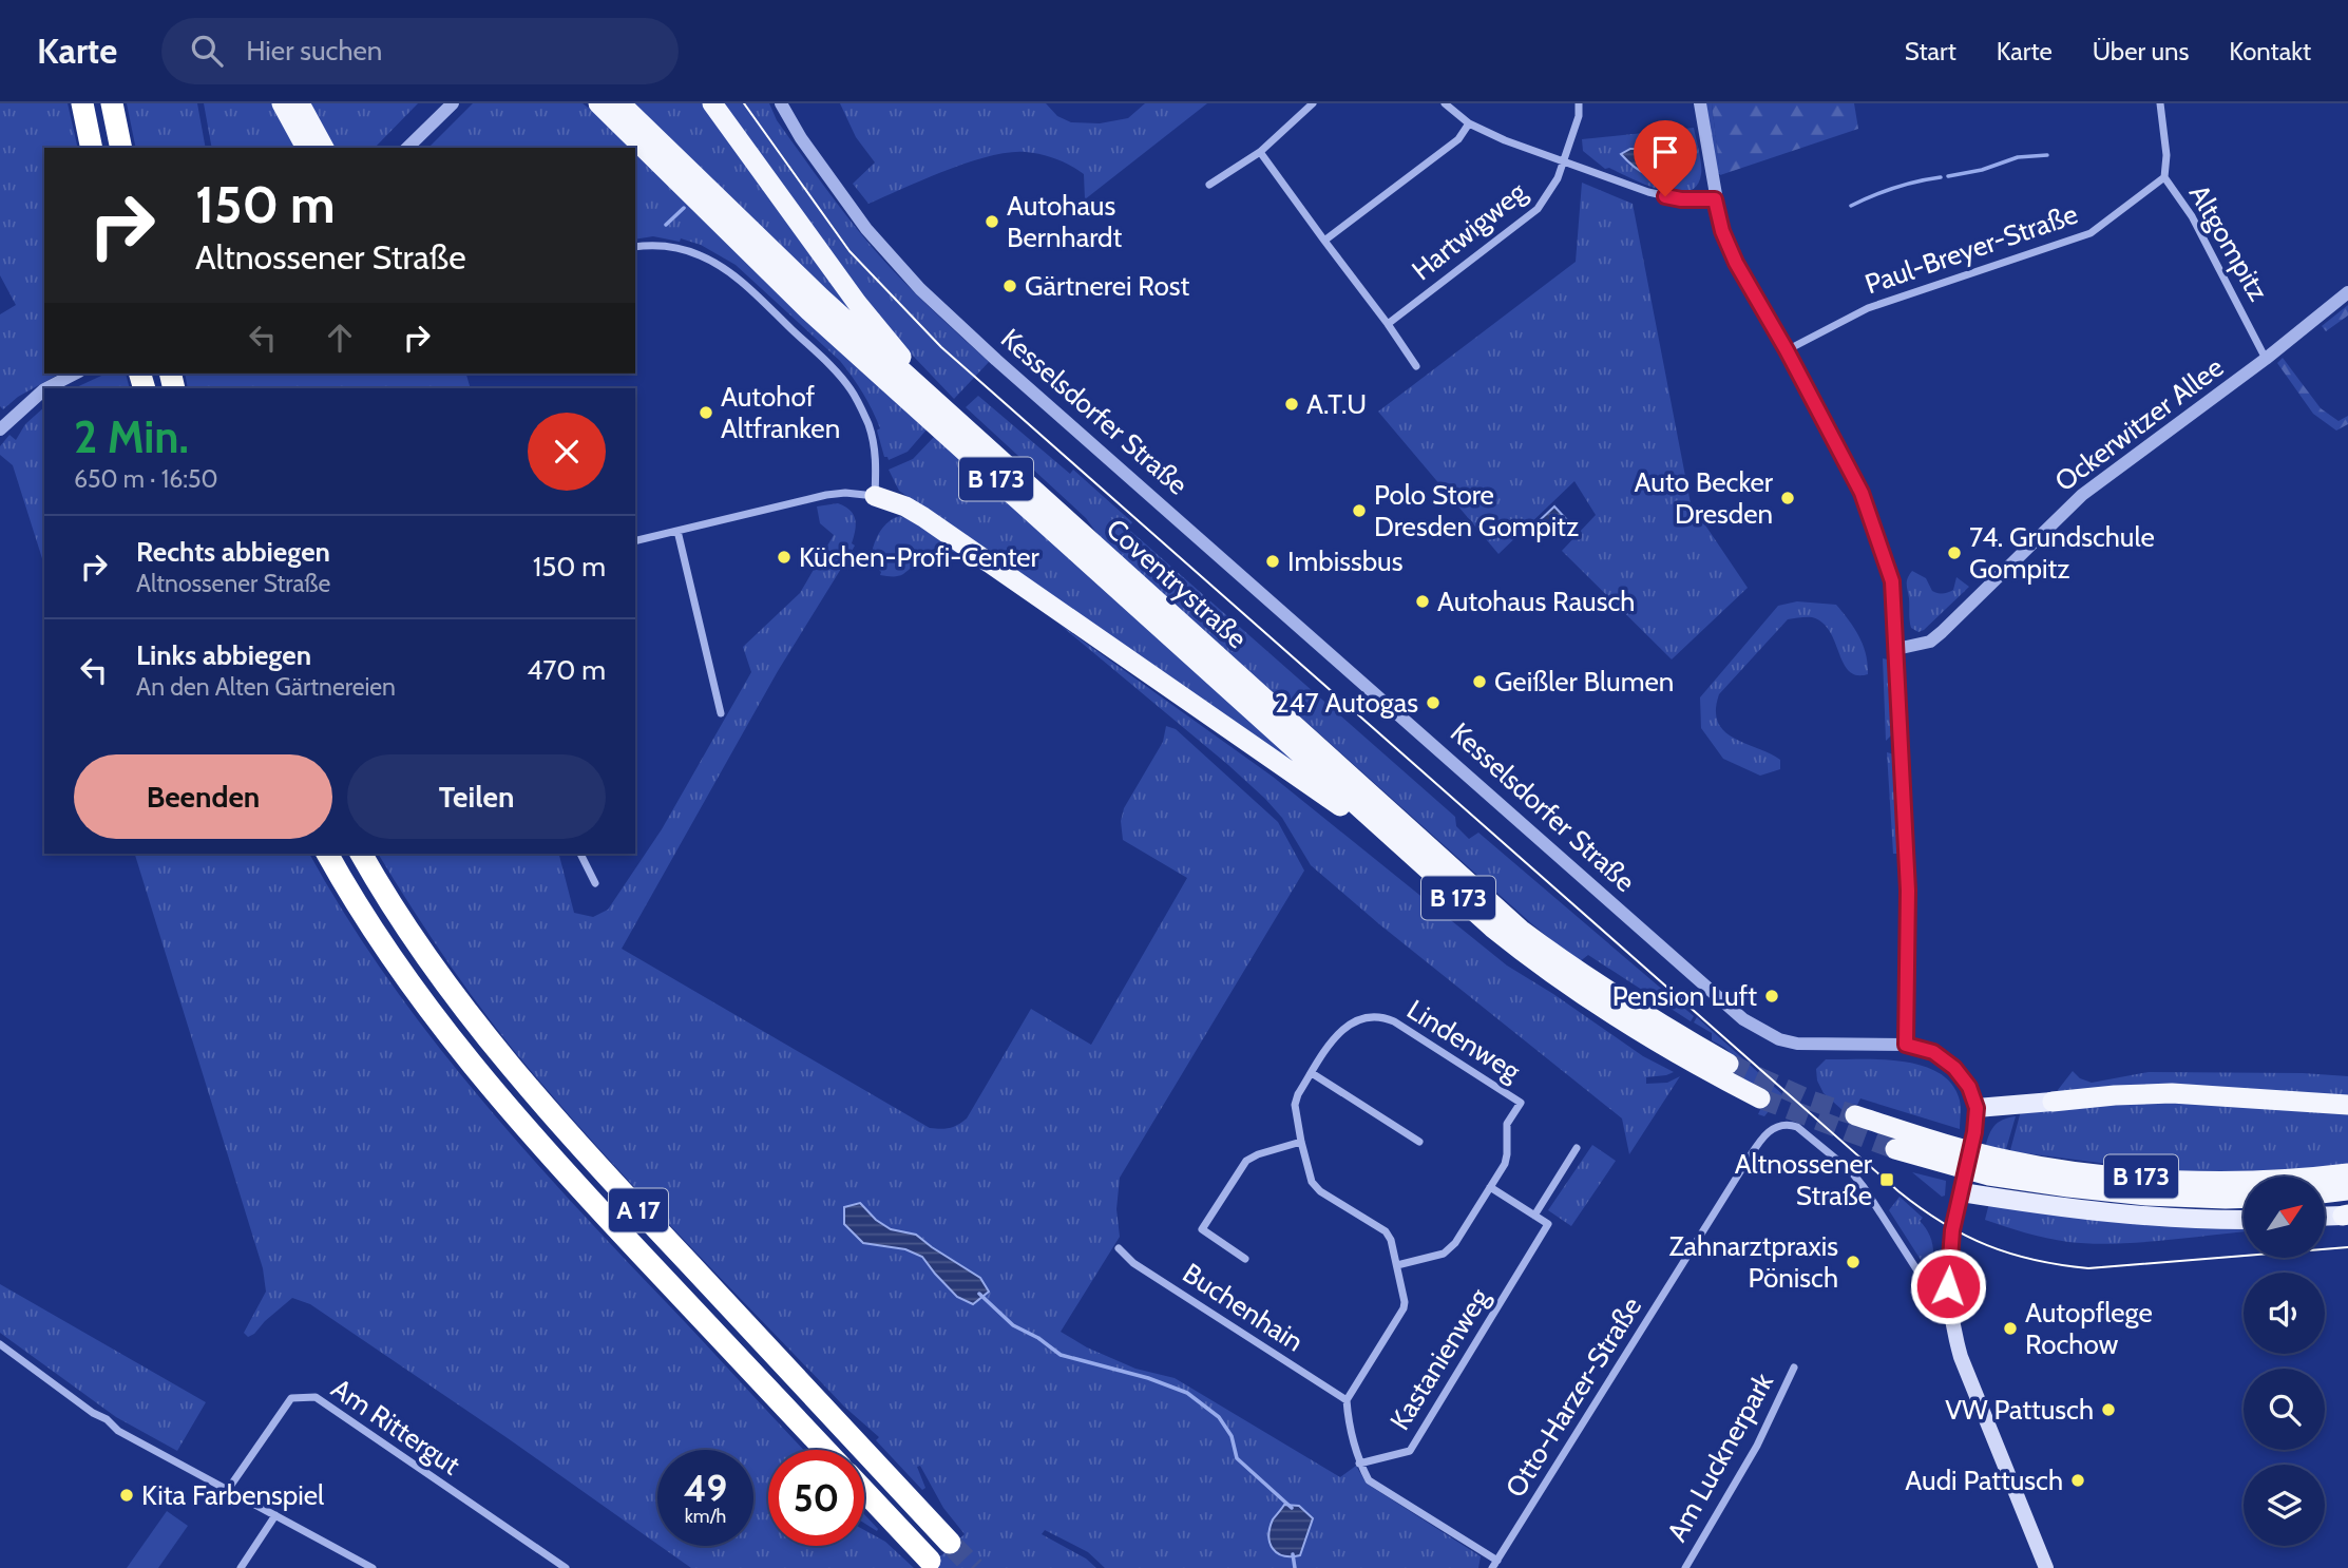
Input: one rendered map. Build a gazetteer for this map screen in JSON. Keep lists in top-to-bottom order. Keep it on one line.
{"streets":{"highway":["B 173","Coventrystraße","A 17"],"street":["Hartwigweg","Altgompitz","Paul-Breyer-Straße","Kesselsdorfer Straße","Ockerwitzer Allee","Lindenweg","Buchenhain","Kastanienweg","Otto-Harzer-Straße","Am Rittergut","Am Lucknerpark"]},"crossings":[["Altgompitz","Paul-Breyer-Straße"],["Altgompitz","Ockerwitzer Allee"],["Lindenweg","Kastanienweg"],["Buchenhain","Kastanienweg"],["Kastanienweg","Otto-Harzer-Straße"]],"places":{"other":["Autohaus Bernhardt","Gärtnerei Rost","A.T.U","Autohof Altfranken","Auto Becker Dresden","Polo Store Dresden Gompitz","74. Grundschule Gompitz","Küchen-Profi-Center","Imbissbus","Autohaus Rausch","Geißler Blumen","247 Autogas","Pension Luft","Zahnarztpraxis Pönisch","Autopflege Rochow","VW Pattusch","Audi Pattusch","Kita Farbenspiel"],"transit":["Altnossener Straße"]},"north":"top right","page":{"header":"Karte","search":"Hier suchen","nav":["Start","Karte","Über uns","Kontakt"],"turn":["150 m","Altnossener Straße"],"heading":["2 Min.","650 m · 16:50"],"list":[{"name":"Rechts abbiegen","note":"Altnossener Straße","value":"150 m"},{"name":"Links abbiegen","note":"An den Alten Gärtnereien","value":"470 m"}],"buttons":["Beenden","Teilen"],"speed":"49 km/h","limit":"50"}}
